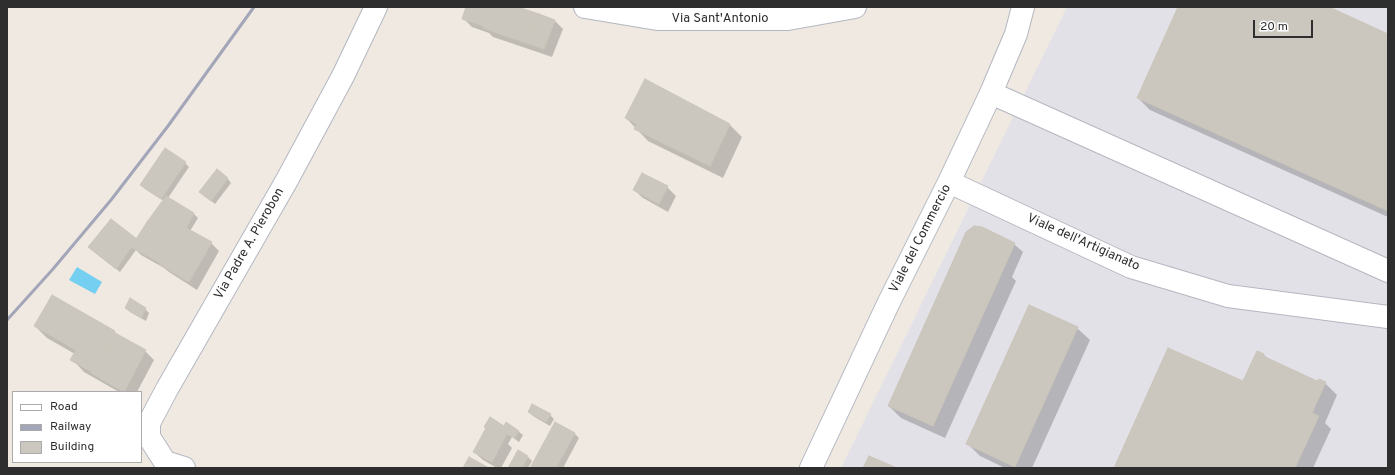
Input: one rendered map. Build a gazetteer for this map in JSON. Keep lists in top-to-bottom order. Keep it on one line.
{"streets":{"street":["Via Sant'Antonio","Viale del Commercio","Viale dell'Artigianato","Via Padre A. Pierobon"]},"crossings":[["Viale del Commercio","Viale dell'Artigianato"]],"legend":["Road","Railway","Building"],"scale_bar":"20 m"}
